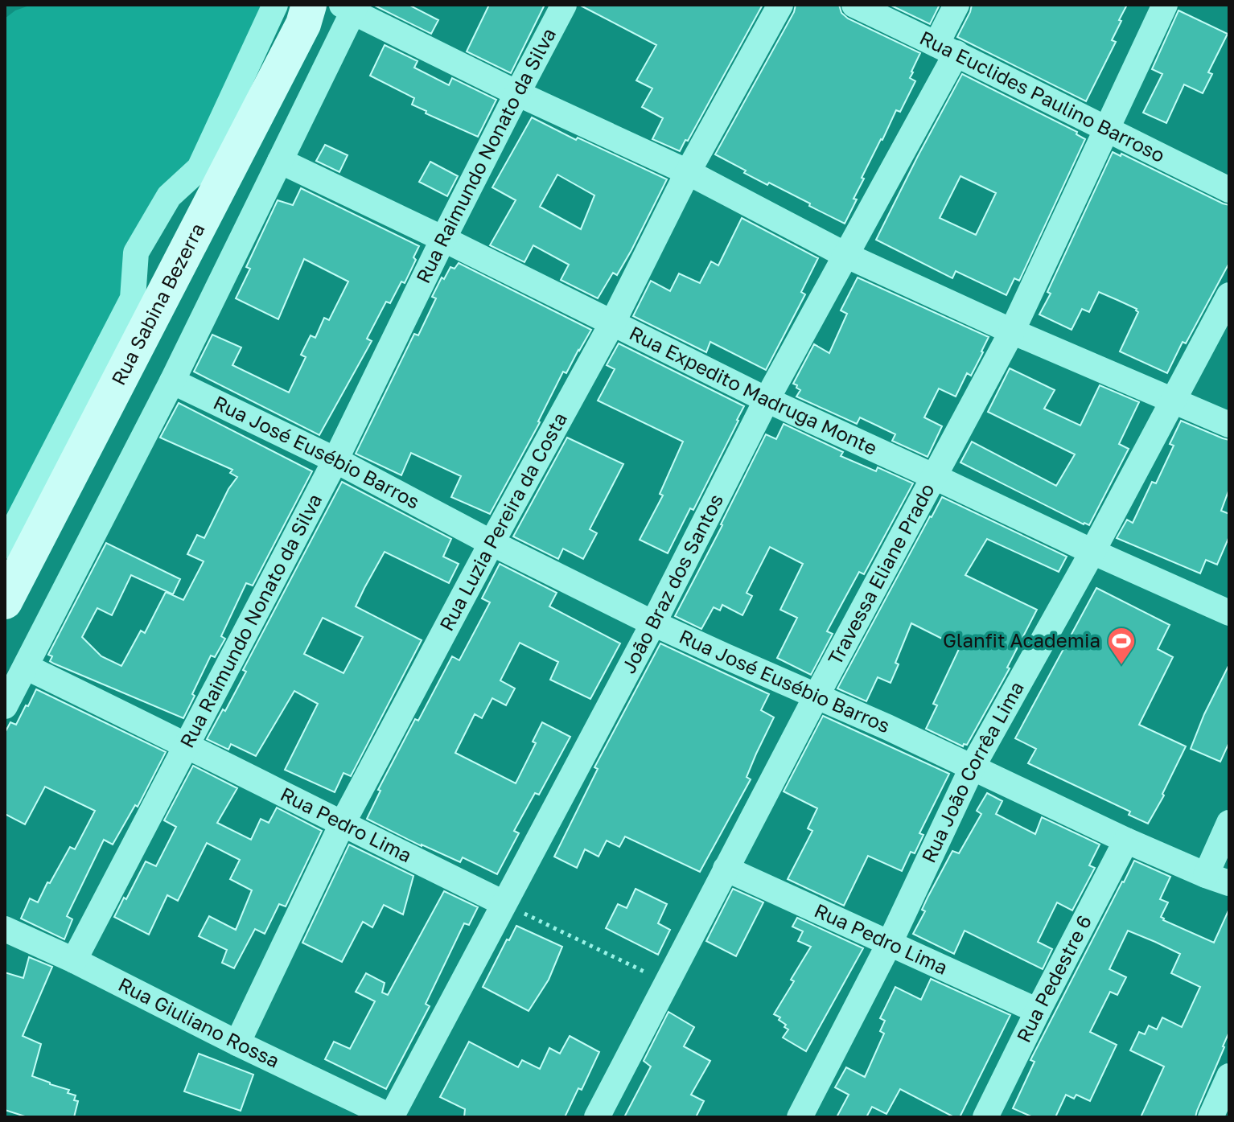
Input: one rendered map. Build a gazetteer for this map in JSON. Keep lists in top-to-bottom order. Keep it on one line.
{"streets":{"main road":["Rua Sabina Bezerra"],"street":["Rua Euclides Paulino Barroso","Rua Raimundo Nonato da Silva","Rua Expedito Madruga Monte","Rua José Eusébio Barros","Rua Luzia Pereira da Costa","Travessa Eliane Prado","João Braz dos Santos","Rua João Corrêa Lima","Rua Pedro Lima","Rua Pedestre 6","Rua Giuliano Rossa"]},"crossings":[["Rua Euclides Paulino Barroso","Travessa Eliane Prado"],["Rua Euclides Paulino Barroso","João Braz dos Santos"],["Rua Raimundo Nonato da Silva","Rua Expedito Madruga Monte"],["Rua Raimundo Nonato da Silva","Rua José Eusébio Barros"],["Rua Raimundo Nonato da Silva","Rua Pedro Lima"],["Rua Raimundo Nonato da Silva","Rua Giuliano Rossa"],["Rua Expedito Madruga Monte","Rua Luzia Pereira da Costa"],["Rua Expedito Madruga Monte","Travessa Eliane Prado"],["Rua Expedito Madruga Monte","João Braz dos Santos"],["Rua Expedito Madruga Monte","Rua João Corrêa Lima"],["Rua José Eusébio Barros","Rua Luzia Pereira da Costa"],["Rua José Eusébio Barros","Travessa Eliane Prado"],["Rua José Eusébio Barros","João Braz dos Santos"],["Rua José Eusébio Barros","Rua João Corrêa Lima"],["Rua José Eusébio Barros","Rua Pedestre 6"],["Rua Luzia Pereira da Costa","Rua Pedro Lima"],["Rua Luzia Pereira da Costa","Rua Giuliano Rossa"],["Travessa Eliane Prado","Rua Pedro Lima"],["João Braz dos Santos","Rua Pedro Lima"],["João Braz dos Santos","Rua Giuliano Rossa"],["Rua João Corrêa Lima","Rua Pedro Lima"],["Rua Pedro Lima","Rua Pedestre 6"]],"places":{"sports":["Glanfit Academia"]}}
